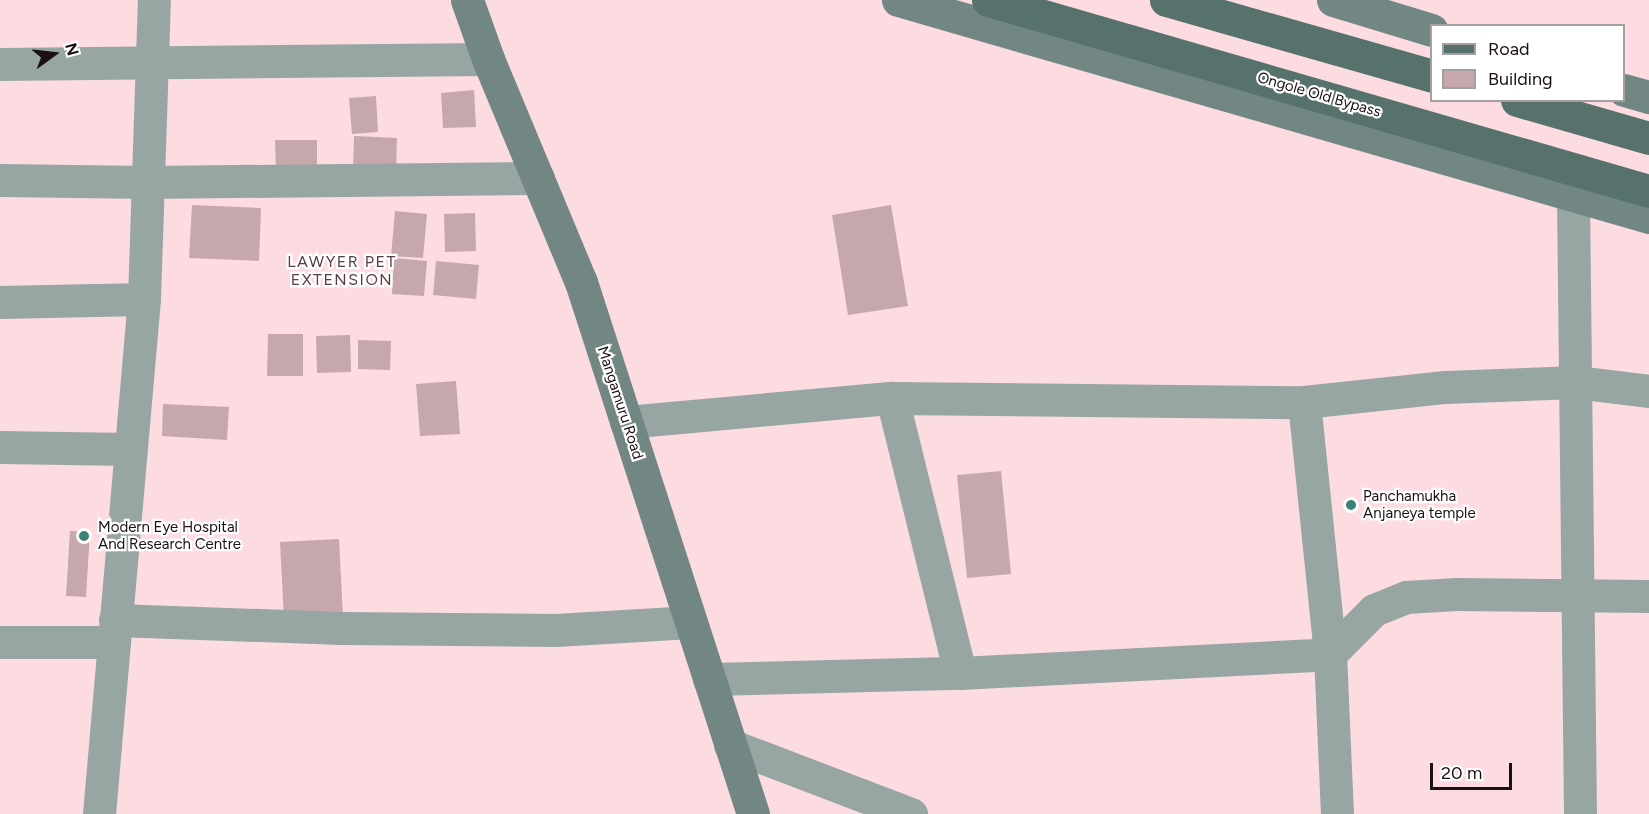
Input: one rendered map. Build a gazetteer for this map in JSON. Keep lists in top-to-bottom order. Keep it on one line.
{"streets":{"main road":["Ongole Old Bypass"],"street":["Mangamuru Road"]},"districts":["LAWYER PET EXTENSION"],"places":["Panchamukha Anjaneya temple","Modern Eye Hospital And Research Centre"],"legend":["Road","Building"],"scale_bar":"20 m","north":"right"}
